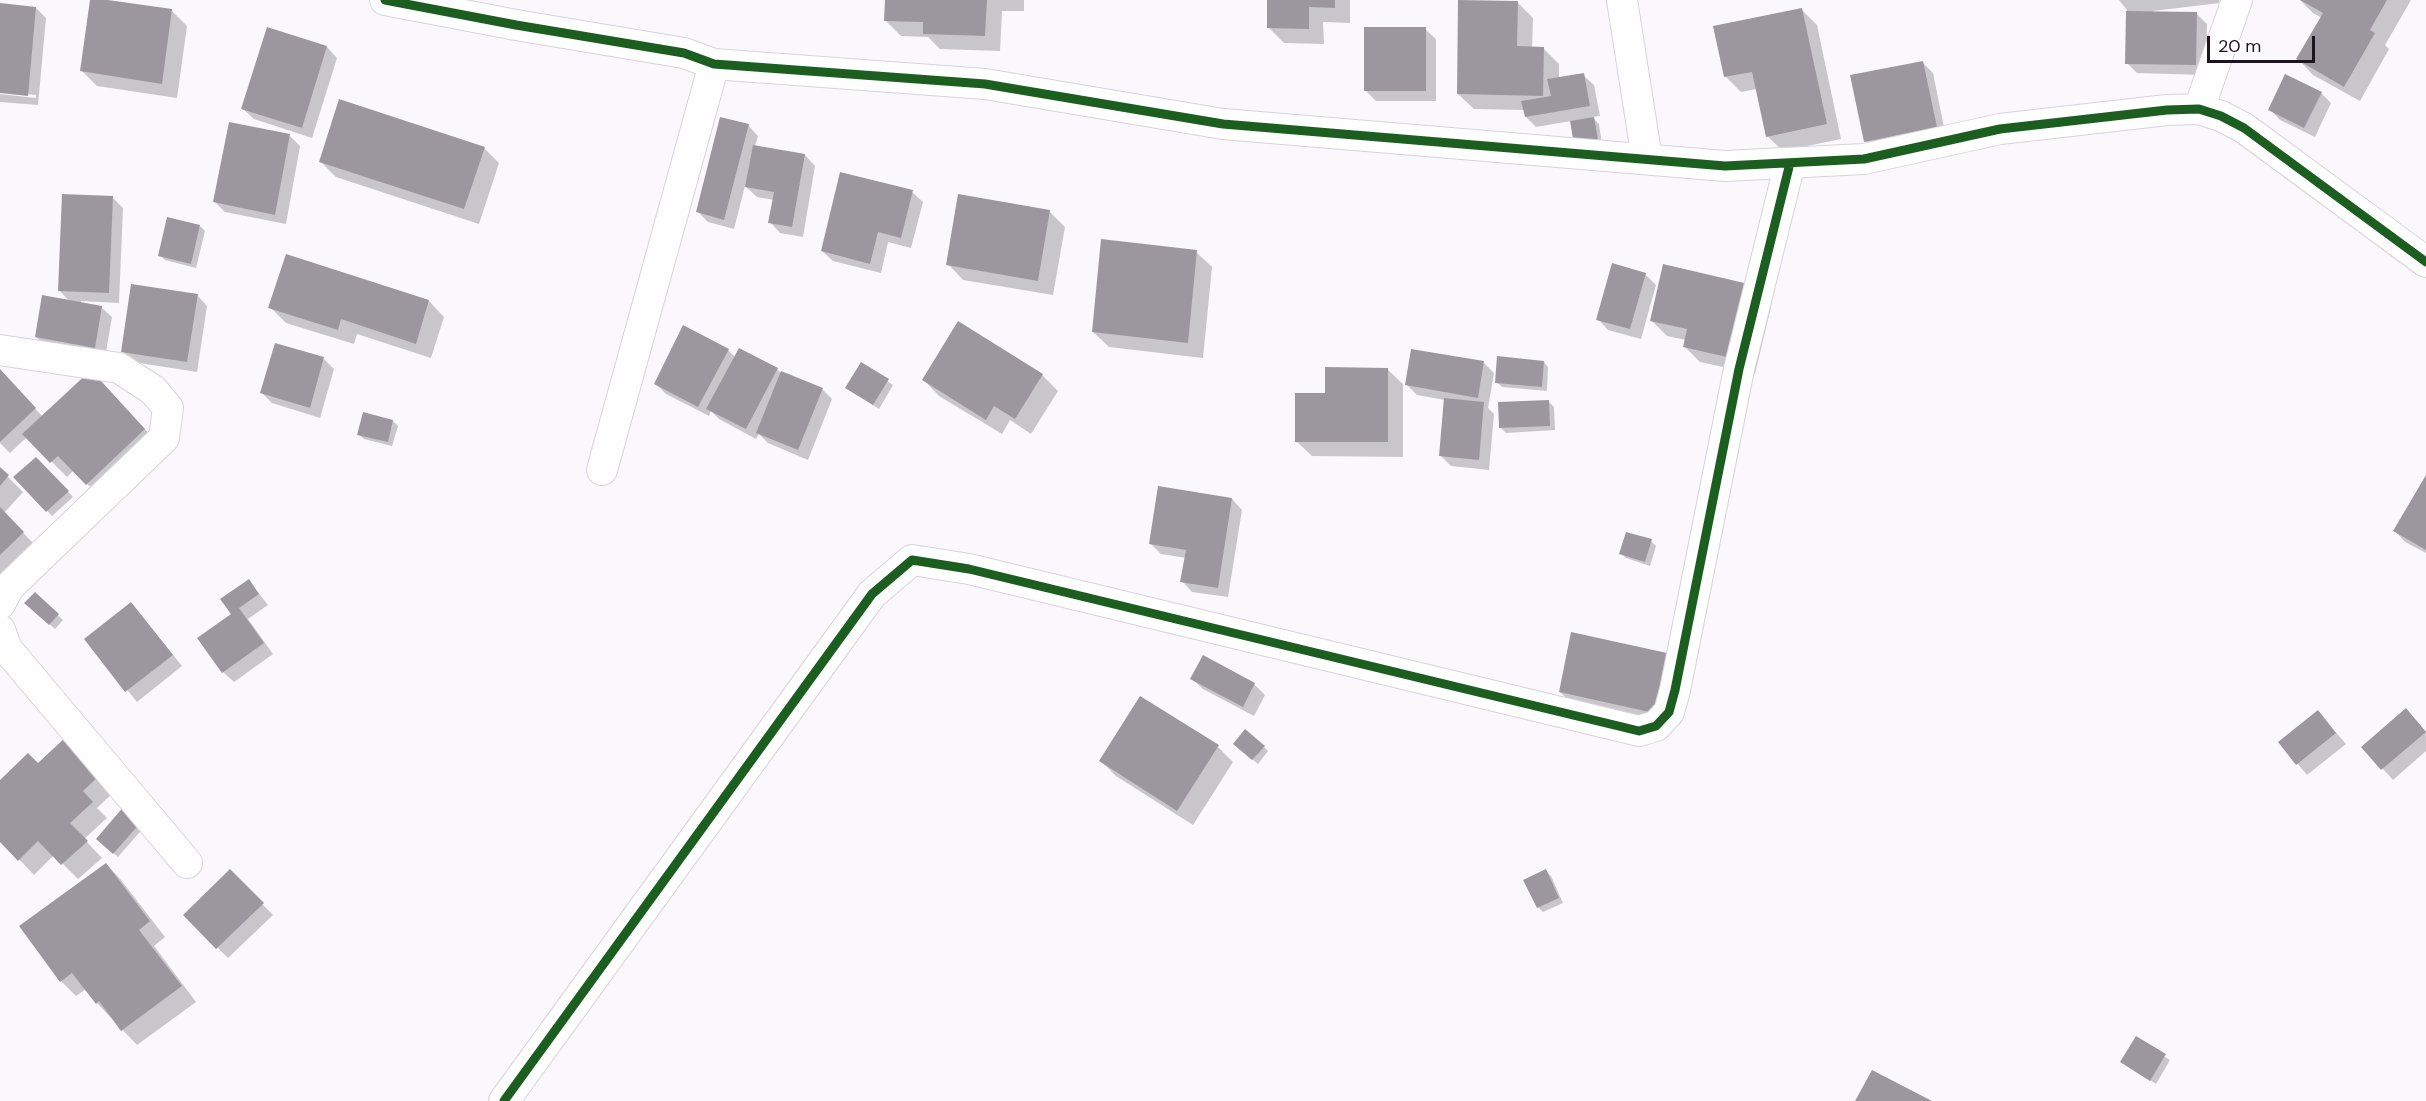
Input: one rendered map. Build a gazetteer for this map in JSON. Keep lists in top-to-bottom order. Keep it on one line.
{"scale_bar":"20 m"}
